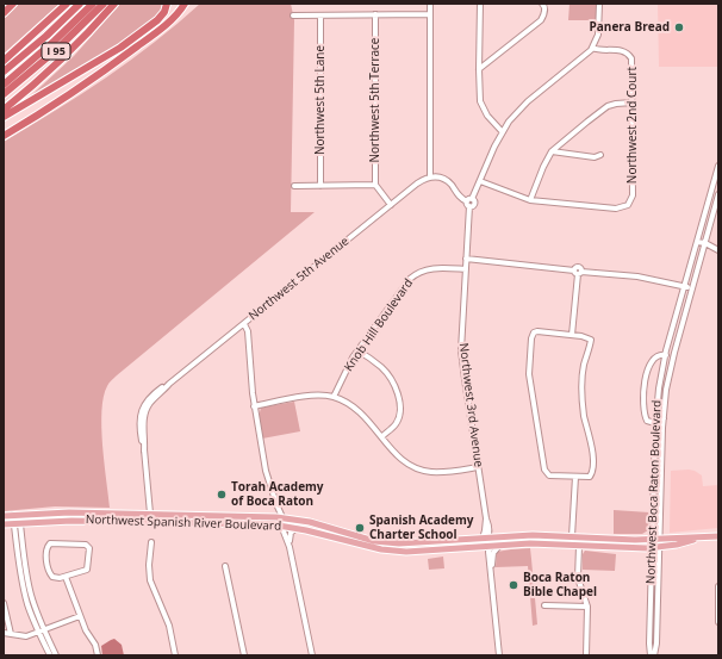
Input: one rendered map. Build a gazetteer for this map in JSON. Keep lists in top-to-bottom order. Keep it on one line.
{"streets":{"highway":["I 95"],"main road":["Northwest Spanish River Boulevard"],"street":["Northwest 5th Lane","Northwest 5th Terrace","Northwest 2nd Court","Northwest 5th Avenue","Knob Hill Boulevard","Northwest 3rd Avenue","Northwest Boca Raton Boulevard"]},"crossings":[["Northwest 2nd Court","Northwest 3rd Avenue"],["Northwest 5th Avenue","Northwest Spanish River Boulevard"],["Knob Hill Boulevard","Northwest 3rd Avenue"],["Northwest 3rd Avenue","Northwest Spanish River Boulevard"],["Northwest Boca Raton Boulevard","Northwest Spanish River Boulevard"]],"places":["Panera Bread","Torah Academy of Boca Raton","Spanish Academy Charter School","Boca Raton Bible Chapel"]}
